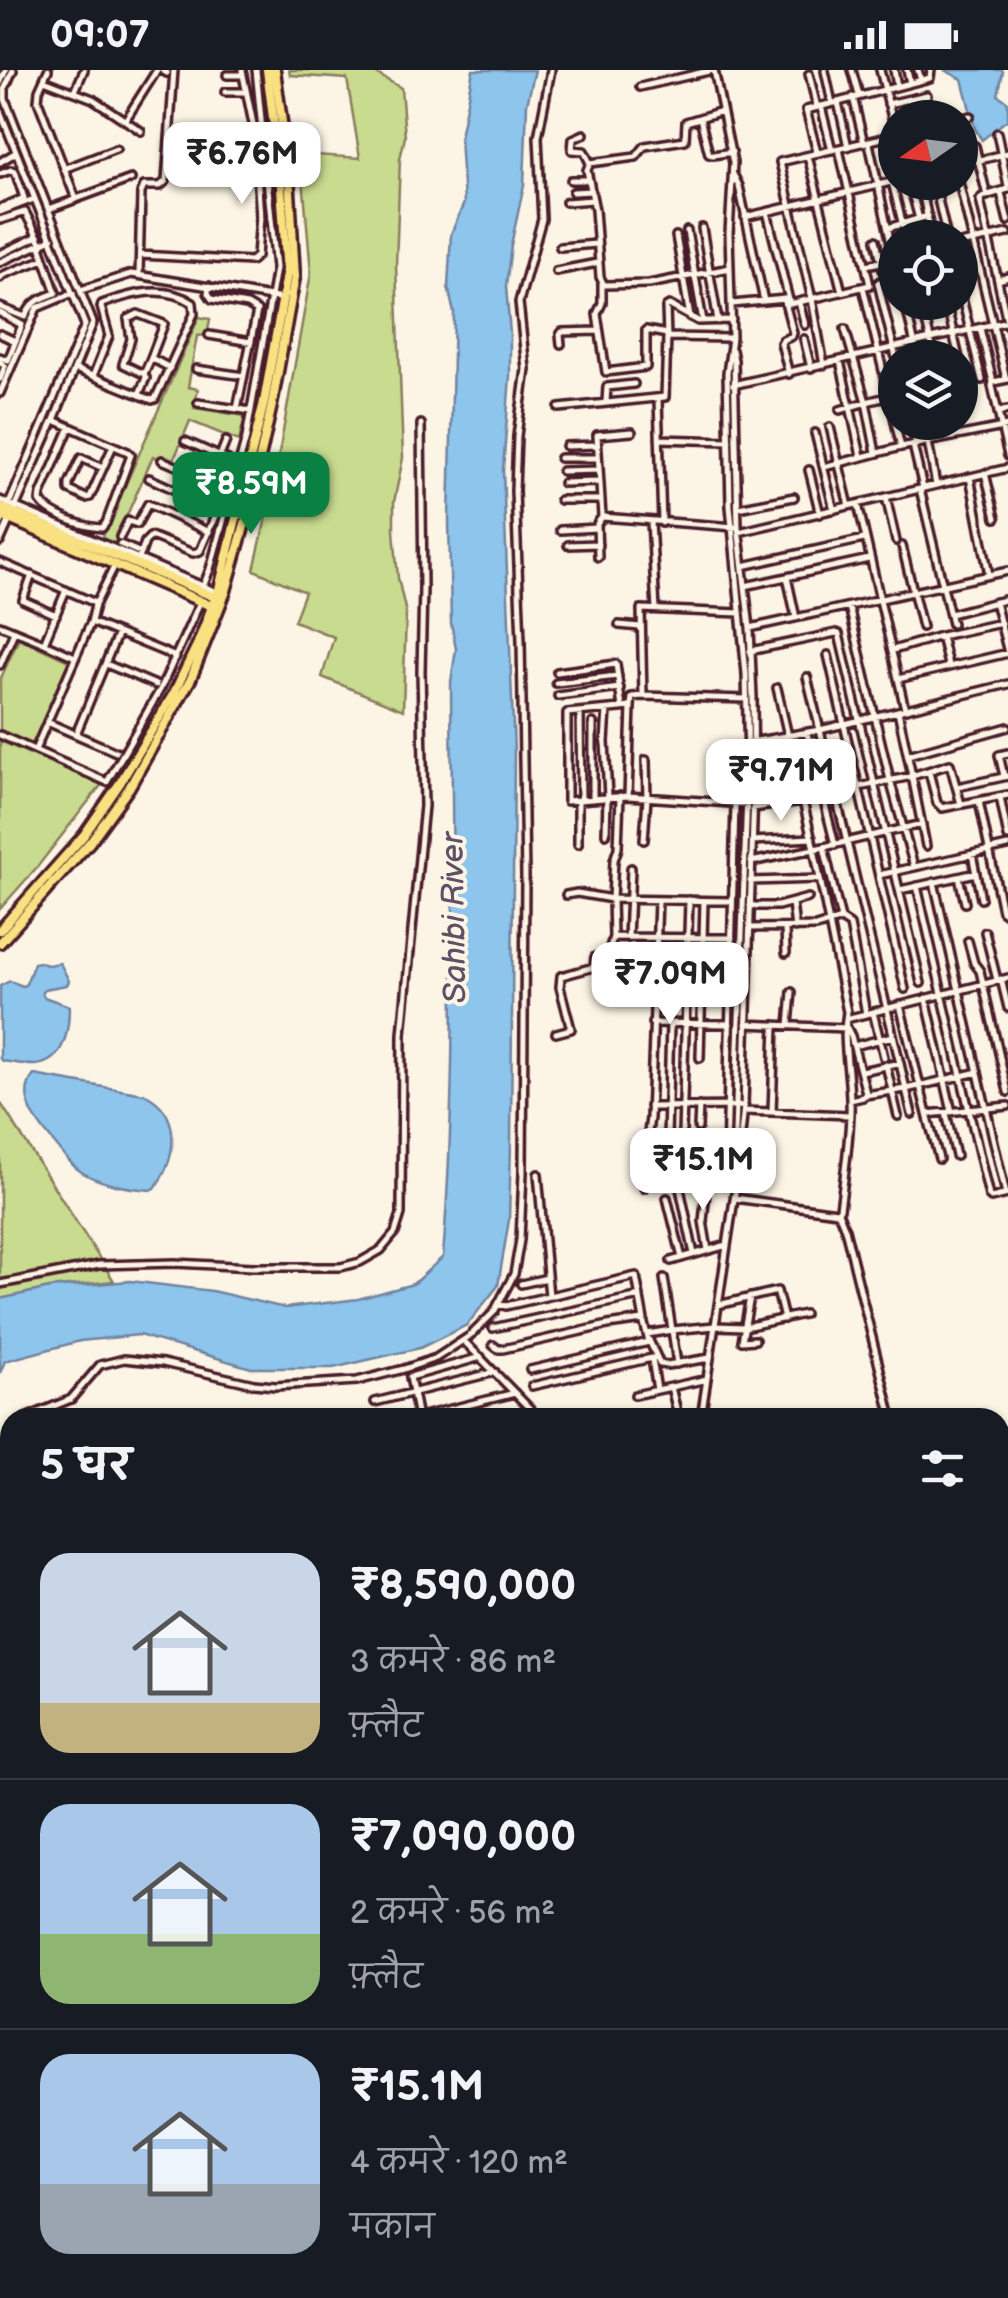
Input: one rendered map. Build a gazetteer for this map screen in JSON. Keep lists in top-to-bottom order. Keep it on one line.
{"water":["Sahibi River"],"north":"left","page":{"status":"09:07","price":["₹6.76M","₹8.59M","₹9.71M","₹7.09M","₹15.1M"],"heading":"5 घर","list":[{"name":"₹8,590,000","note":"3 कमरे · 86 m² · फ़्लैट"},{"name":"₹7,090,000","note":"2 कमरे · 56 m² · फ़्लैट"},{"name":"₹15.1M","note":"4 कमरे · 120 m² · मकान"}]}}
